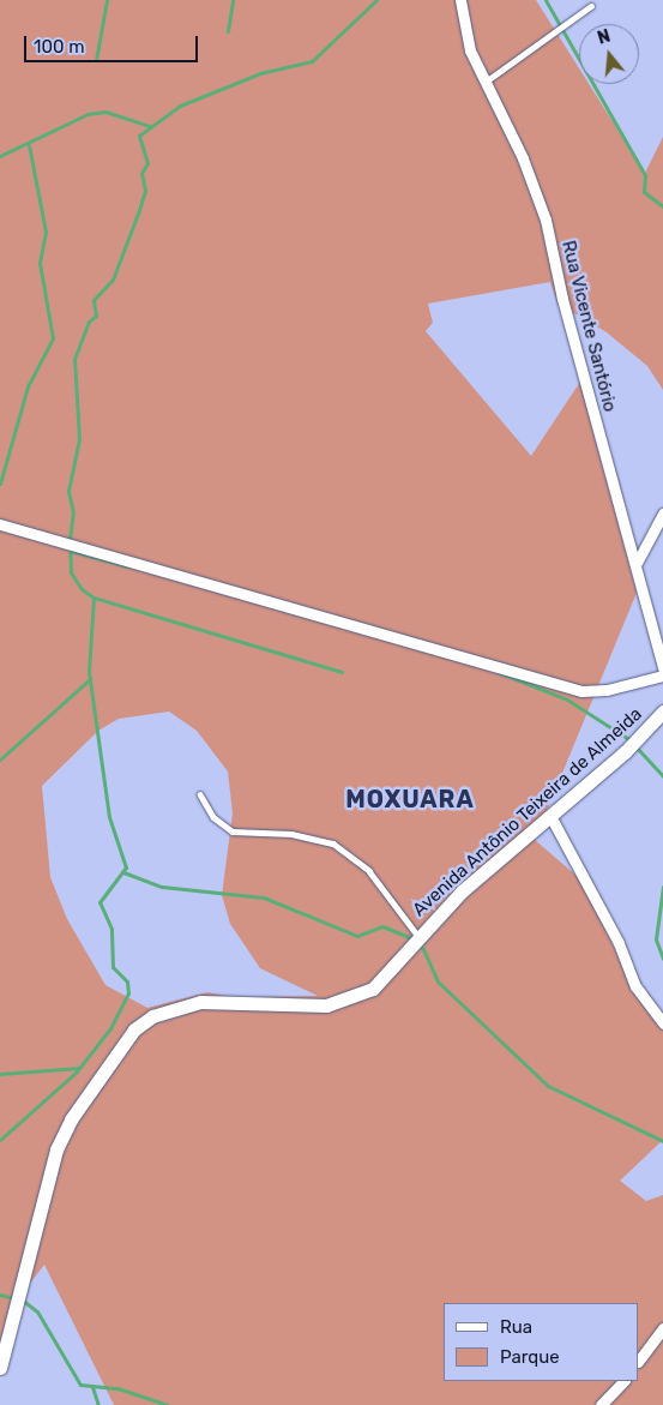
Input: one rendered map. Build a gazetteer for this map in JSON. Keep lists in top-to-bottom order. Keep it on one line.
{"streets":{"street":["Rua Vicente Santório","Avenida Antônio Teixeira de Almeida"]},"districts":["MOXUARA"],"legend":["Rua","Parque"],"scale_bar":"100 m","north":"top"}
